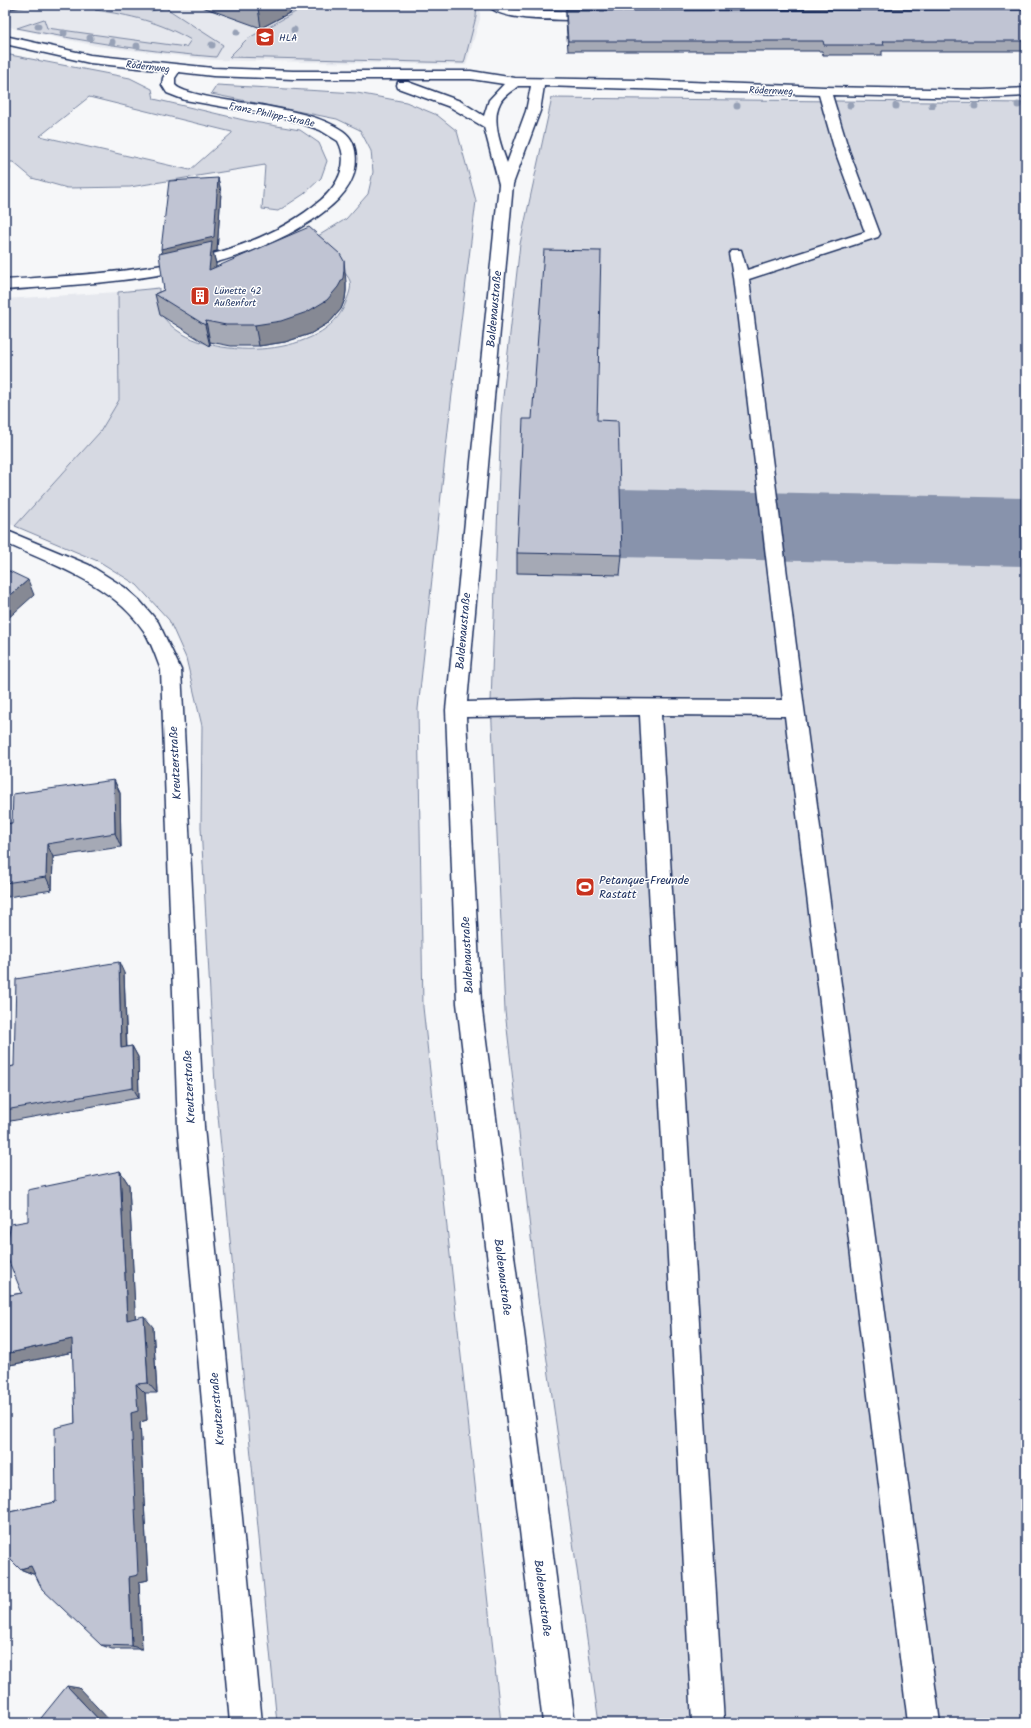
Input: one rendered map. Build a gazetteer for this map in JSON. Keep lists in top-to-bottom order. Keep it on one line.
{"streets":{"street":["Rödernweg","Franz-Philipp-Straße","Baldenaustraße","Kreutzerstraße"]},"crossings":[["Rödernweg","Franz-Philipp-Straße"],["Rödernweg","Baldenaustraße"]],"places":{"school or university":["HLA"],"building":["Lünette 42 Außenfort"],"sports":["Petanque-Freunde Rastatt"]}}
